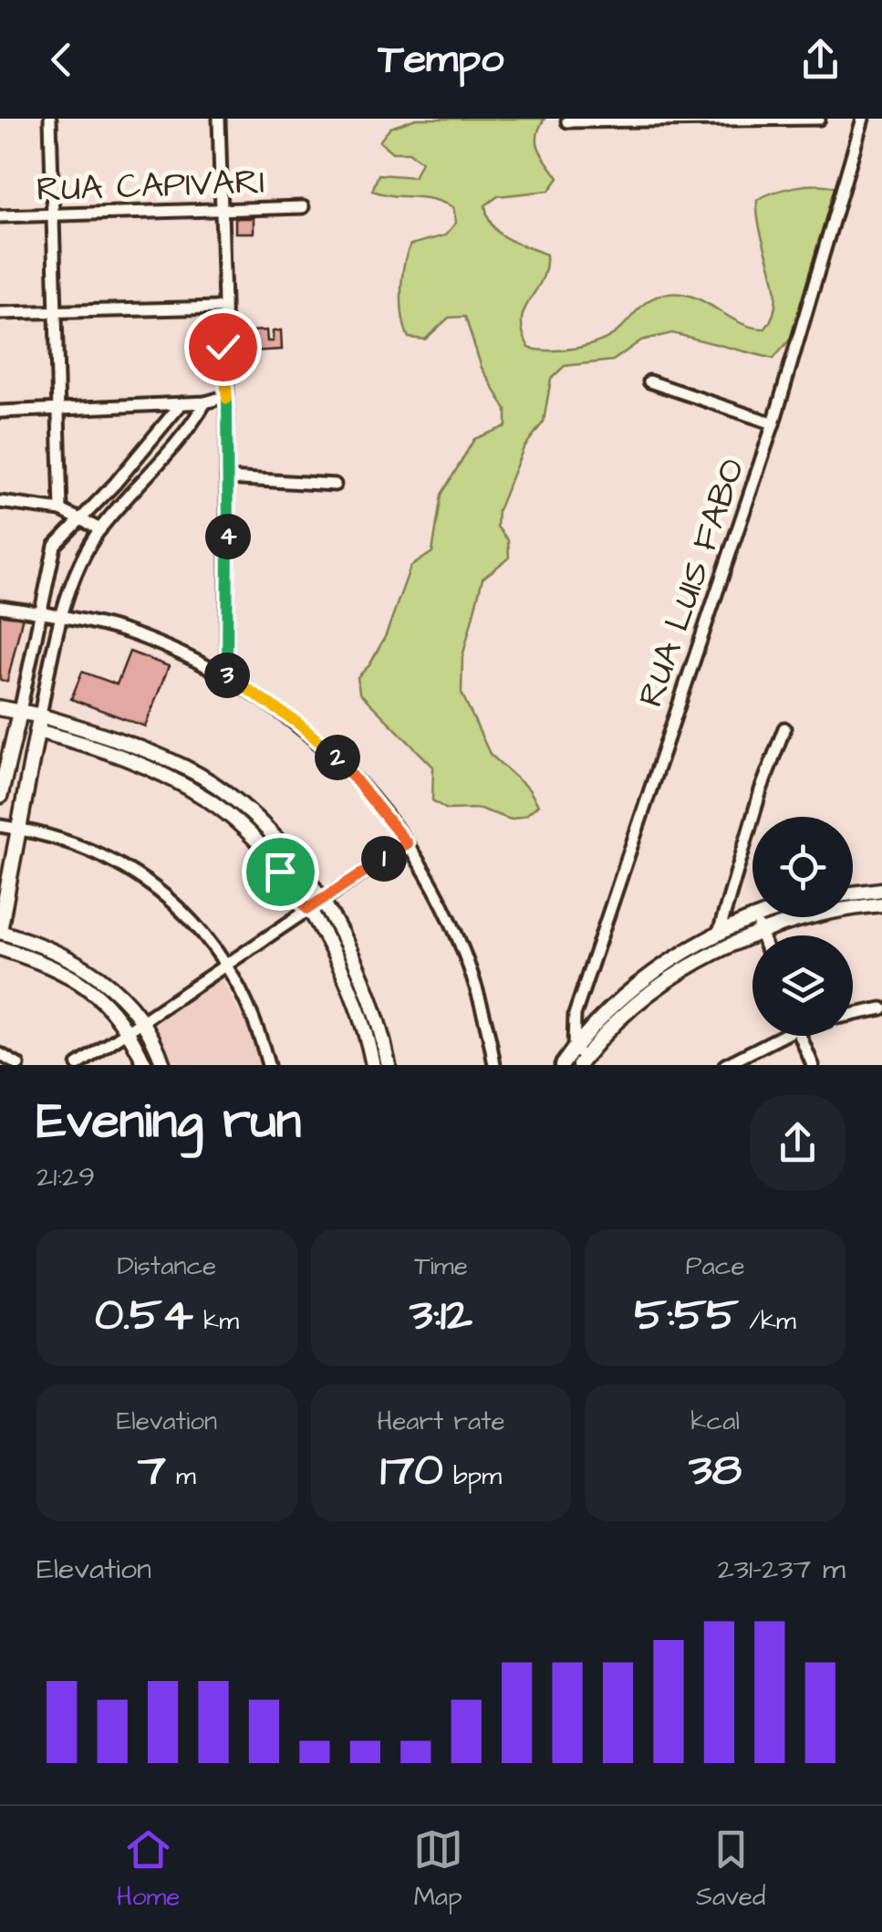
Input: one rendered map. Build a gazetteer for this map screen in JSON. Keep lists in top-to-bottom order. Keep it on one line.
{"streets":{"street":["RUA CAPIVARI","RUA LUIS FABO"]},"page":{"header":"Tempo","pins":["4","3","2","1"],"heading":["Evening run","21:29"],"stats":[["Distance","0.54 km"],["Time","3:12"],["Pace","5:55 /km"],["Elevation","7 m"],["Heart rate","170 bpm"],["kcal","38"]],"chart":["Elevation","231–237 m"],"tabs":["Home","Map","Saved"]}}
